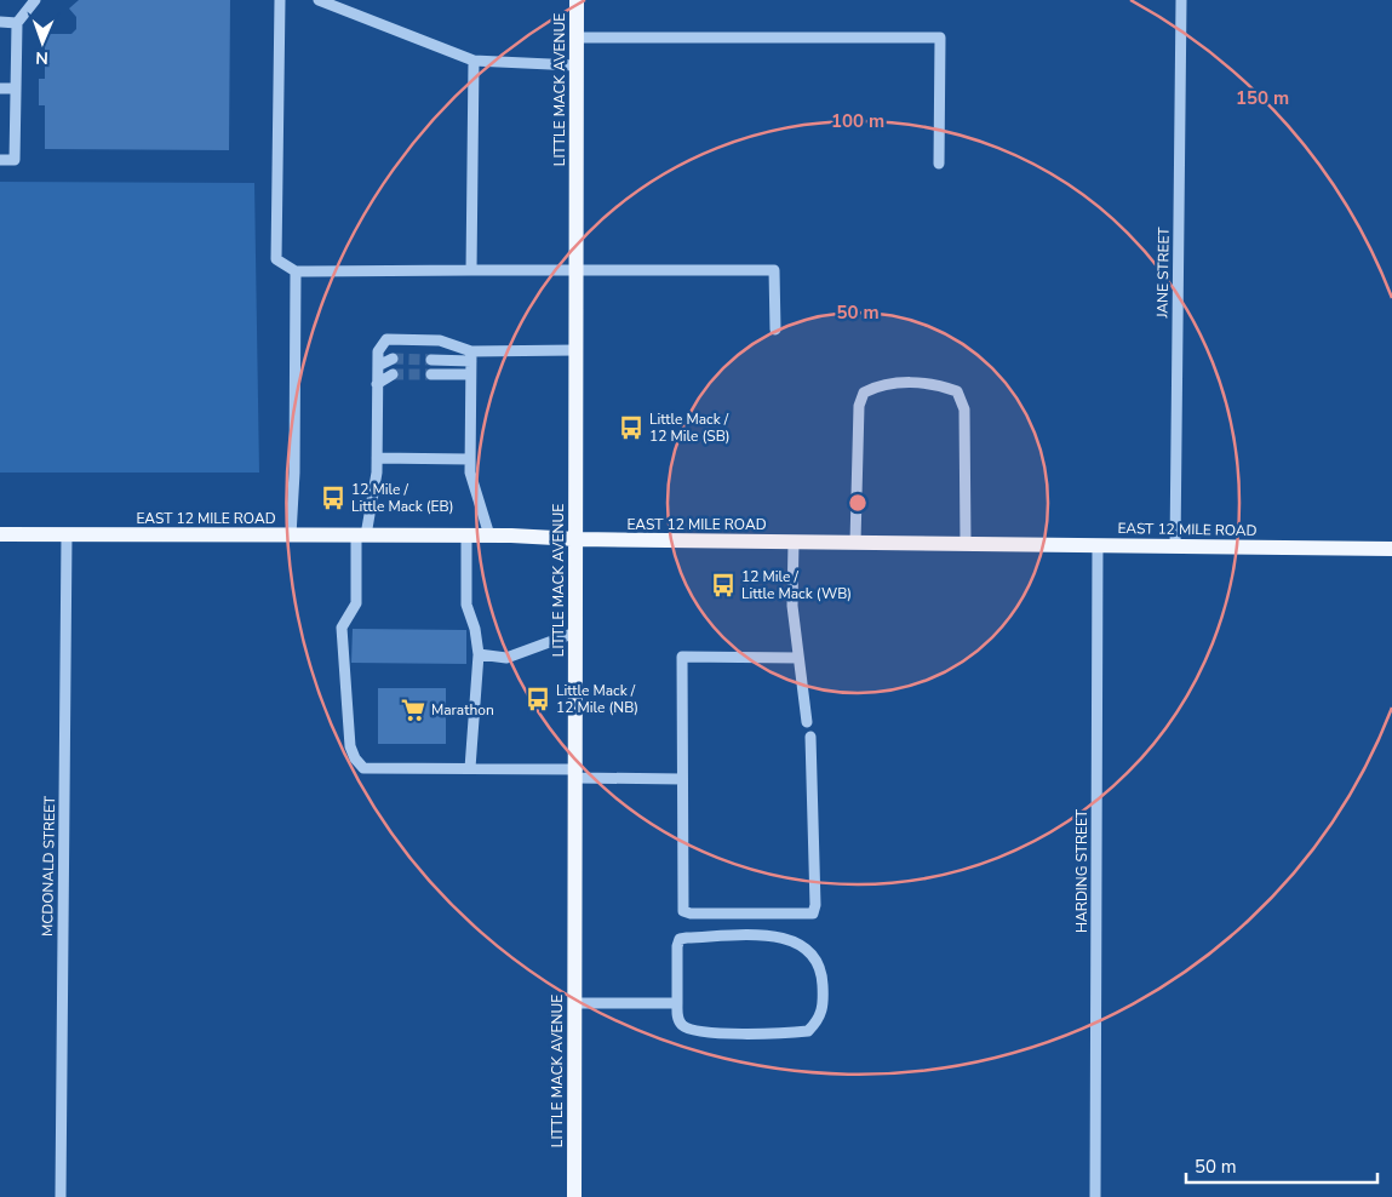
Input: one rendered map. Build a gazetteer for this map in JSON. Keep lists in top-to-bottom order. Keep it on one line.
{"streets":{"main road":["LITTLE MACK AVENUE","EAST 12 MILE ROAD"],"street":["JANE STREET","MCDONALD STREET","HARDING STREET"]},"crossings":[["LITTLE MACK AVENUE","EAST 12 MILE ROAD"],["JANE STREET","EAST 12 MILE ROAD"],["EAST 12 MILE ROAD","MCDONALD STREET"],["EAST 12 MILE ROAD","HARDING STREET"]],"places":{"bus stop":["Little Mack / 12 Mile (SB)","12 Mile / Little Mack (EB)","12 Mile / Little Mack (WB)","Little Mack / 12 Mile (NB)"],"supermarket":["Marathon"]},"scale_bar":"50 m","north":"bottom","rings":["150 m","100 m","50 m"]}
